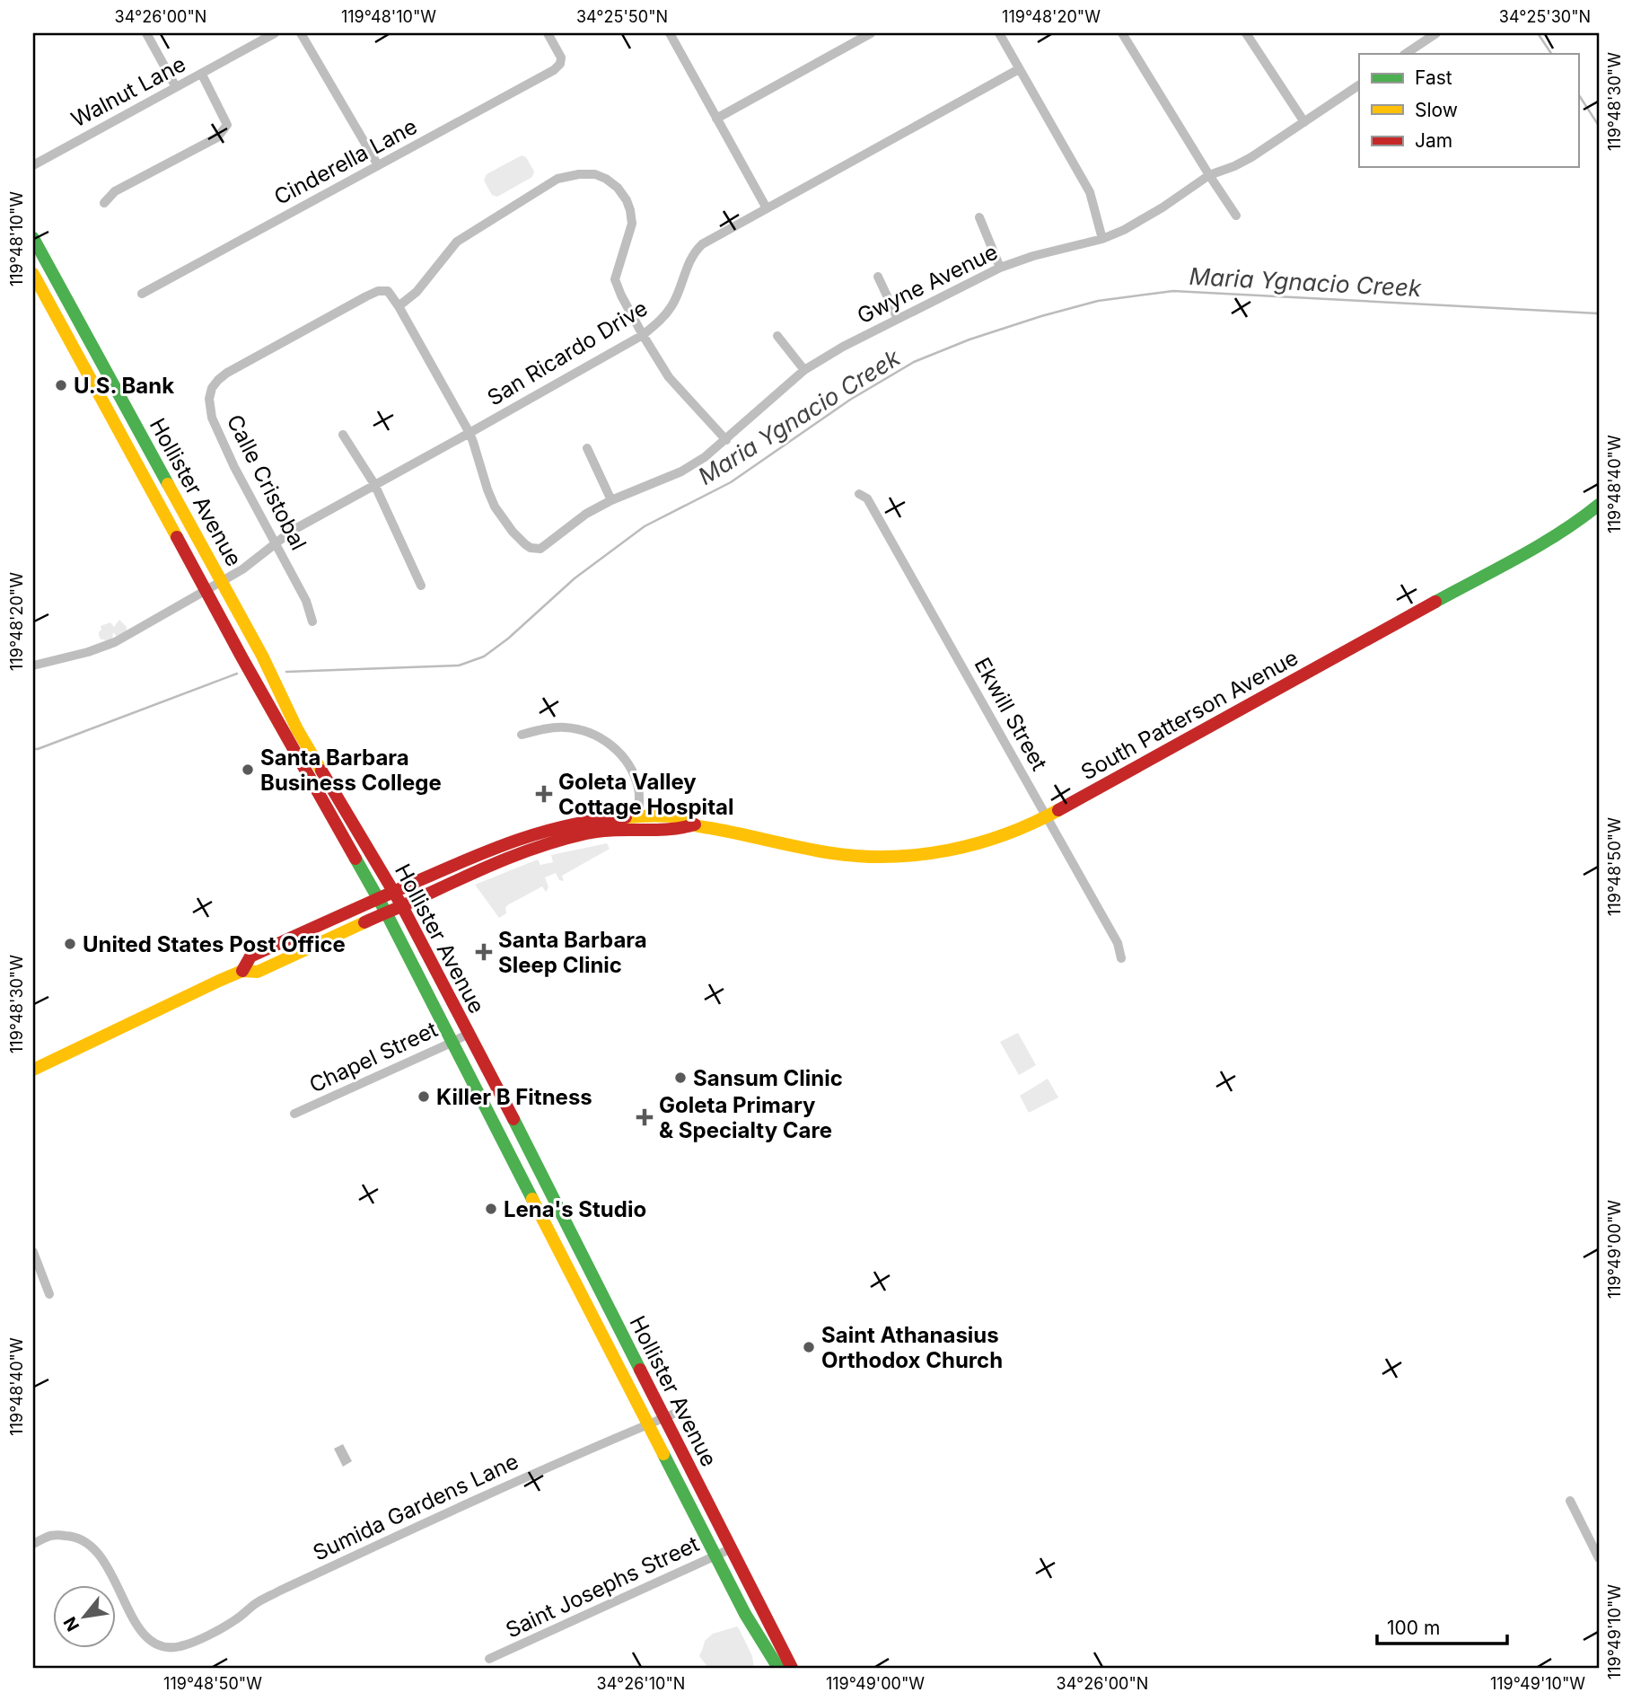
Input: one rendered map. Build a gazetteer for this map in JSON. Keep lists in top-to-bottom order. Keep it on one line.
{"streets":{"main road":["Hollister Avenue","South Patterson Avenue"],"street":["Walnut Lane","Cinderella Lane","Gwyne Avenue","San Ricardo Drive","Calle Cristobal","Ekwill Street","Chapel Street","Sumida Gardens Lane","Saint Josephs Street"]},"crossings":[["Gwyne Avenue","San Ricardo Drive"],["San Ricardo Drive","Calle Cristobal"],["San Ricardo Drive","Hollister Avenue"],["Hollister Avenue","South Patterson Avenue"],["Hollister Avenue","Chapel Street"],["Hollister Avenue","Sumida Gardens Lane"],["Hollister Avenue","Saint Josephs Street"],["Ekwill Street","South Patterson Avenue"]],"water":["Maria Ygnacio Creek"],"places":{"other":["U.S. Bank","Santa Barbara Business College","United States Post Office","Sansum Clinic","Killer B Fitness","Lena's Studio","Saint Athanasius Orthodox Church"],"health":["Goleta Valley Cottage Hospital","Santa Barbara Sleep Clinic","Goleta Primary & Specialty Care"]},"legend":["Fast","Slow","Jam"],"scale_bar":"100 m","north":"bottom left","coordinates":["34°26'00\"N","119°48'10\"W","34°25'50\"N","119°48'20\"W","34°25'30\"N","119°48'30\"W","119°48'40\"W","119°48'50\"W","119°49'00\"W","119°49'10\"W","34°26'10\"N"]}
